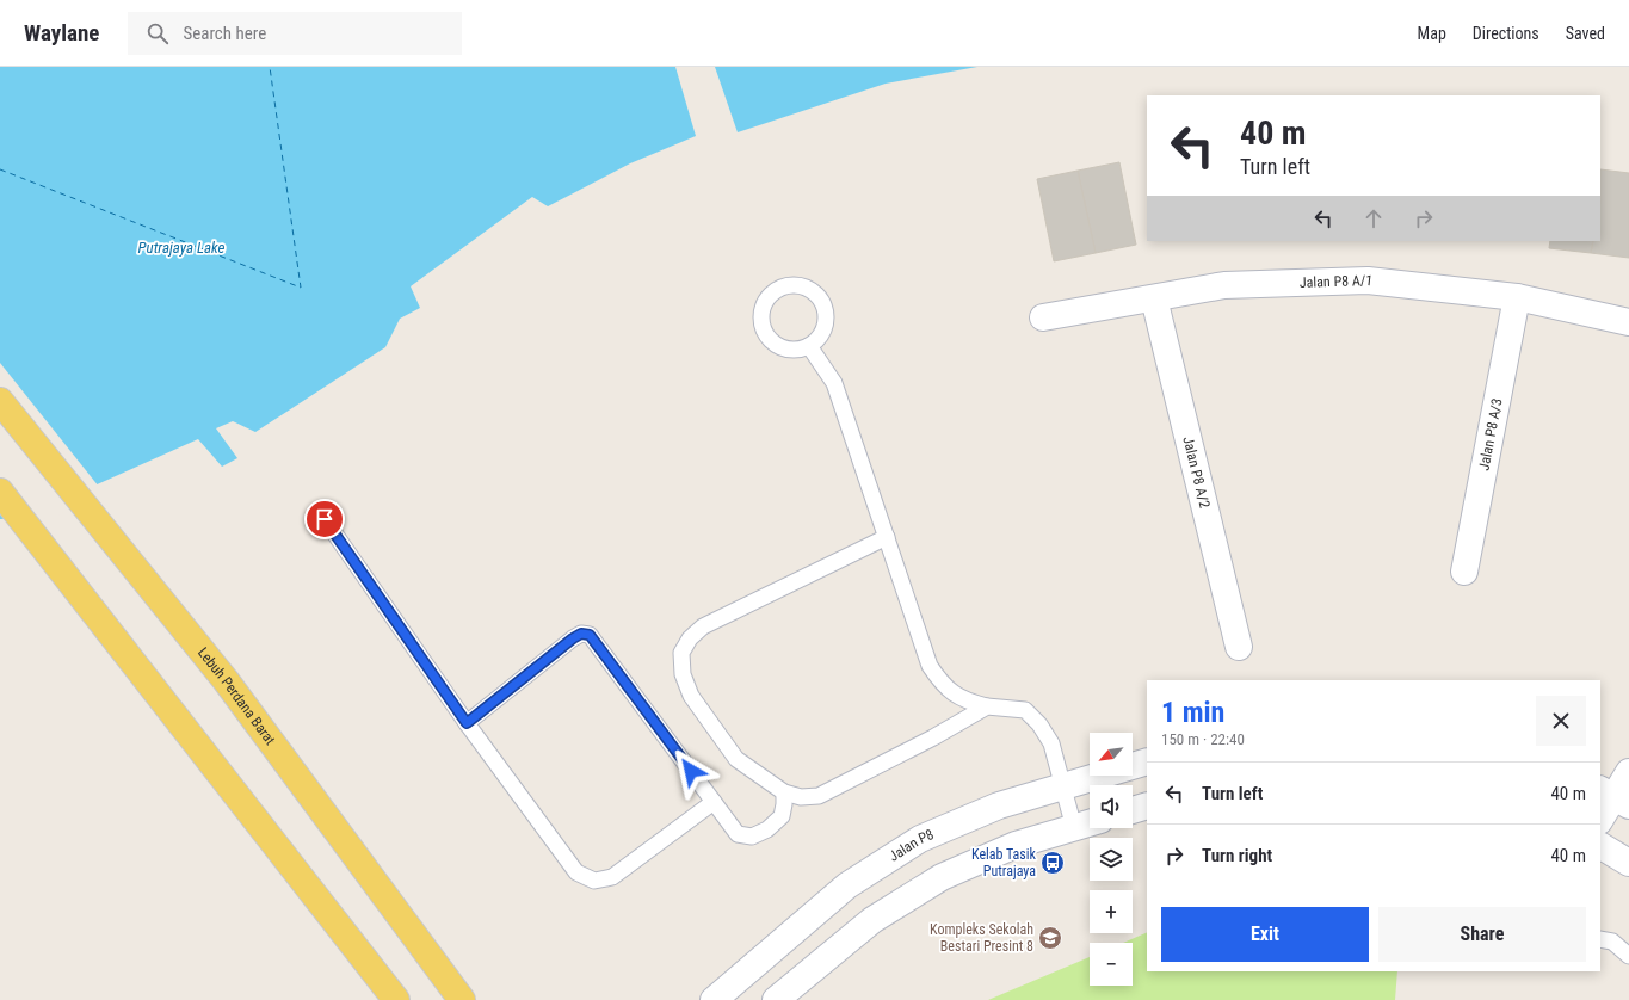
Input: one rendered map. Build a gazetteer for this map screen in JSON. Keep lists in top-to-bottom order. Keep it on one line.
{"streets":{"main road":["Lebuh Perdana Barat"],"street":["Jalan P8 A/1","Jalan P8 A/3","Jalan P8 A/2","Jalan P8"]},"crossings":[["Jalan P8 A/1","Jalan P8 A/3"],["Jalan P8 A/1","Jalan P8 A/2"]],"water":["Putrajaya Lake"],"places":{"bus stop":["Kelab Tasik Putrajaya"],"school or university":["Kompleks Sekolah Bestari Presint 8"]},"north":"bottom left","page":{"header":"Waylane","search":"Search here","nav":["Map","Directions","Saved"],"turn":["40 m","Turn left"],"heading":["1 min","150 m · 22:40"],"map_buttons":["+","−"],"list":[{"name":"Turn left","value":"40 m"},{"name":"Turn right","value":"40 m"}],"buttons":["Exit","Share"]}}
